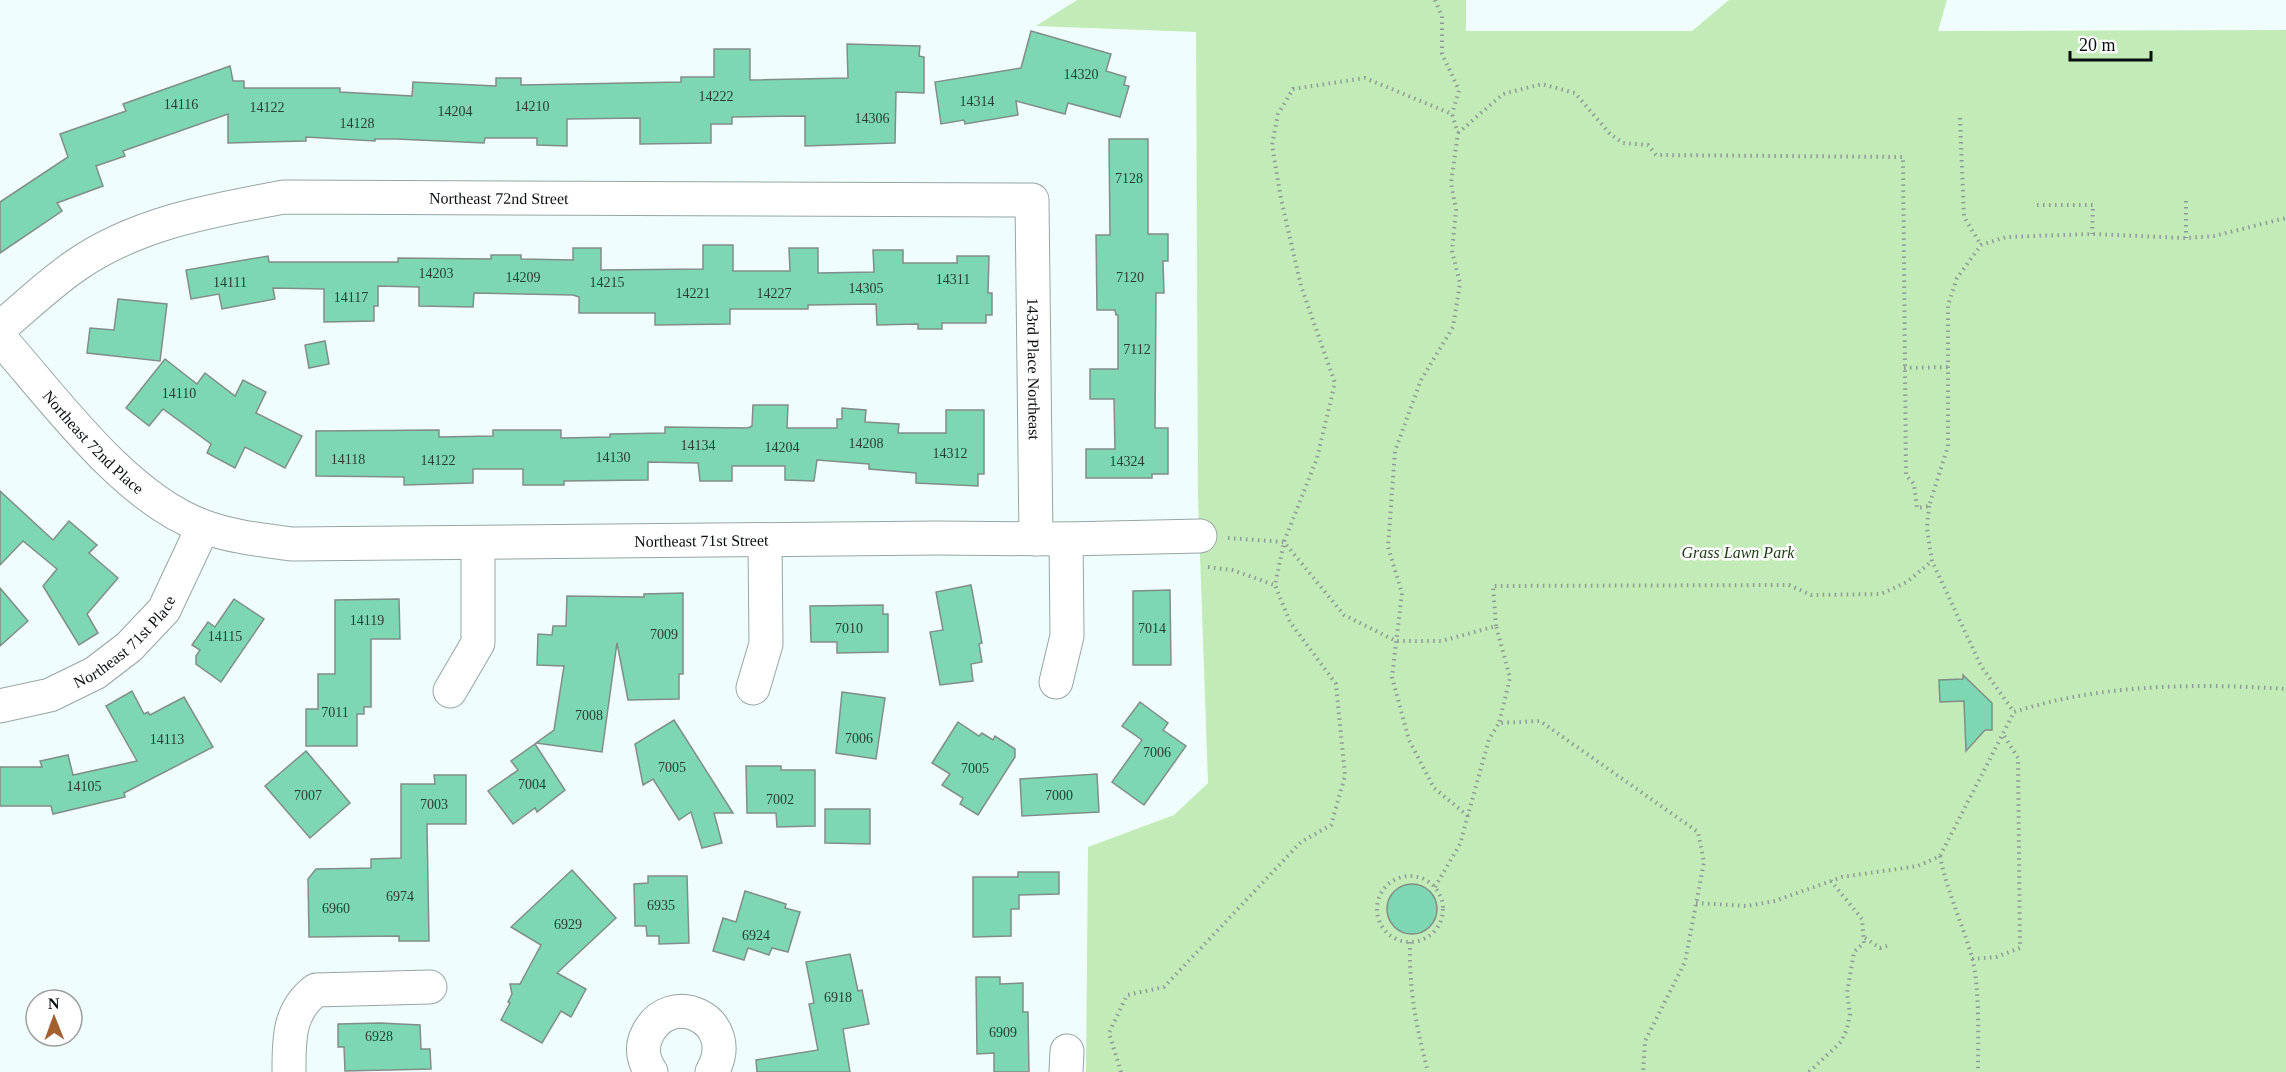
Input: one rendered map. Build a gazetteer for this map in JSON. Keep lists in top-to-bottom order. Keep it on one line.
{"streets":{"street":["Northeast 72nd Street","143rd Place Northeast","Northeast 72nd Place","Northeast 71st Street","Northeast 71st Place"]},"crossings":[["Northeast 72nd Street","143rd Place Northeast"],["143rd Place Northeast","Northeast 71st Street"],["Northeast 72nd Place","Northeast 71st Street"],["Northeast 72nd Place","Northeast 71st Place"],["Northeast 71st Street","Northeast 71st Place"]],"parks":["Grass Lawn Park"],"house_numbers":["14320","14222","14314","14116","14210","14122","14204","14306","14128","7128","14203","14209","7120","14311","14111","14215","14305","14221","14227","14117","7112","14110","14208","14134","14204","14312","14130","14118","14122","14324","14119","7010","7014","7009","14115","7011","7008","7006","14113","7006","7005","7005","7004","14105","7007","7000","7002","7003","6974","6935","6960","6929","6924","6918","6909","6928"],"scale_bar":"20 m","north":"top"}
